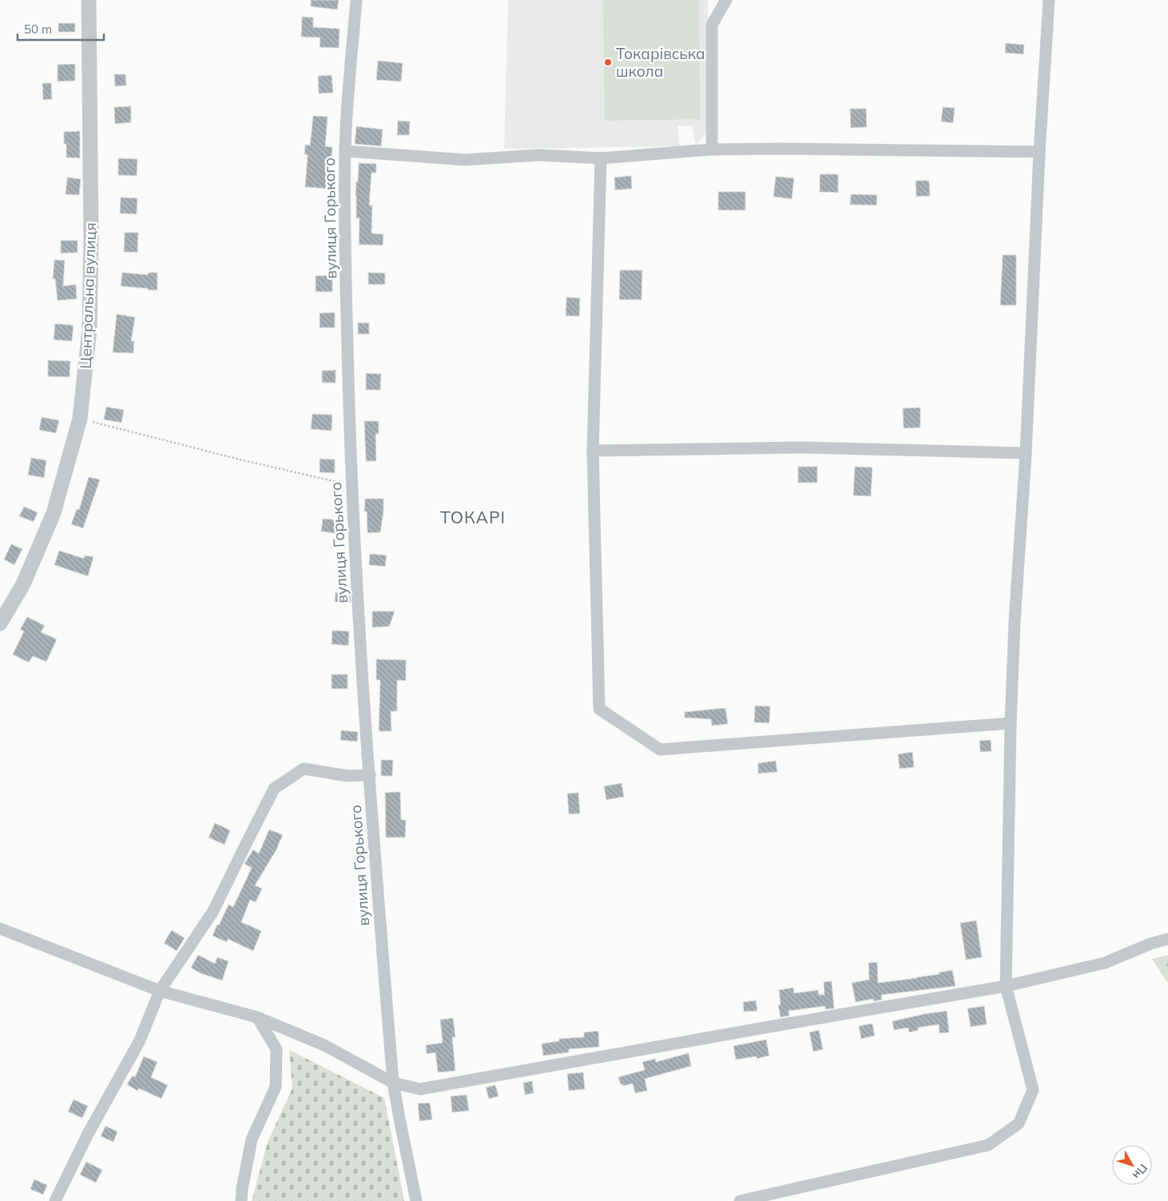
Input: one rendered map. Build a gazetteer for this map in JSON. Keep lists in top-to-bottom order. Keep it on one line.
{"streets":{"street":["вулиця Горького","Центральна вулиця"]},"districts":["ТОКАРІ"],"places":["Токарівська школа"],"scale_bar":"50 m","north":"bottom right"}
